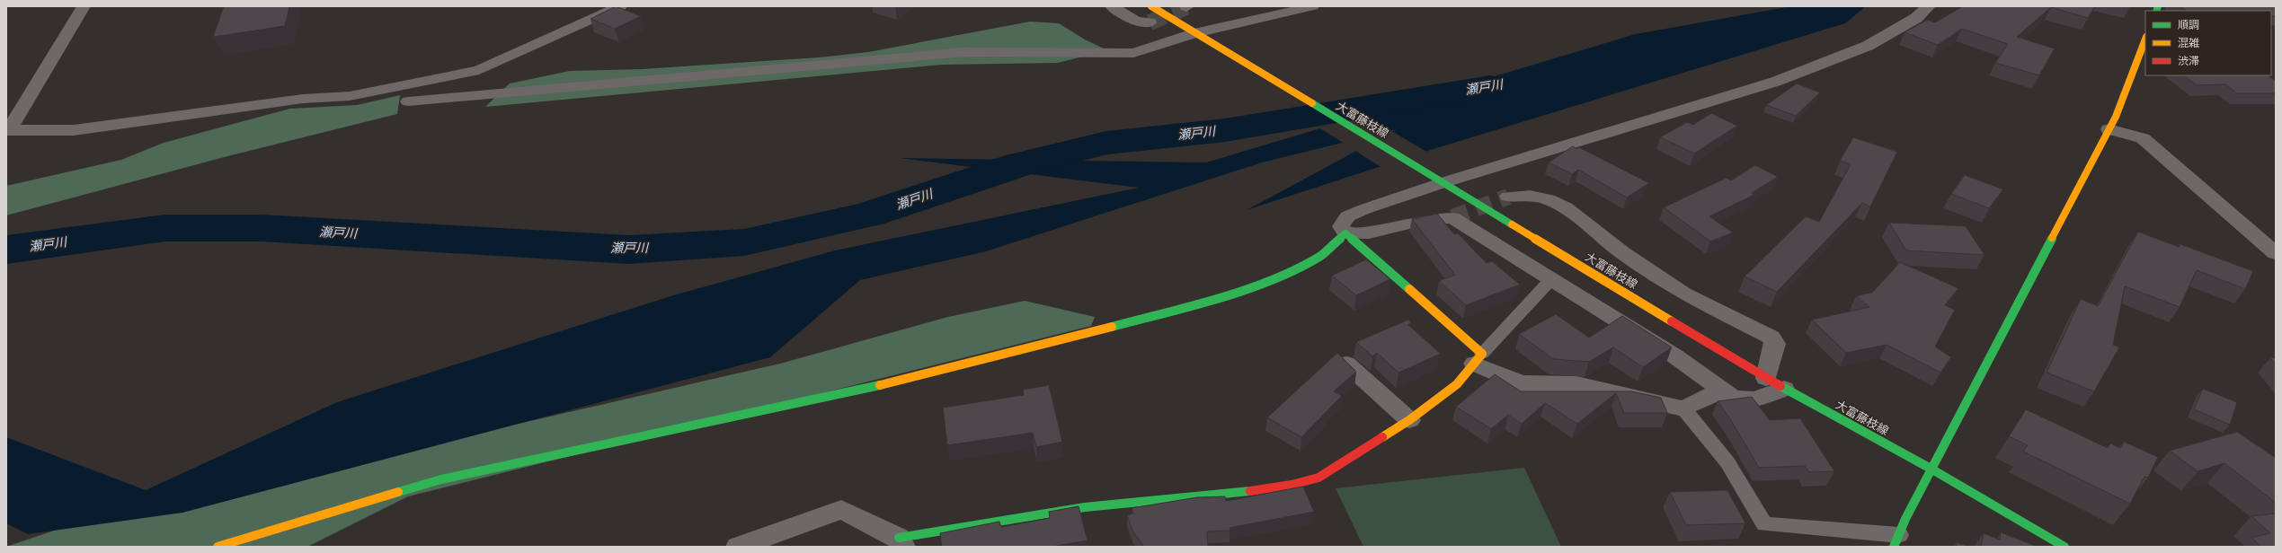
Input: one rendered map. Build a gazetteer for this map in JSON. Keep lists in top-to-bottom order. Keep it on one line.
{"streets":{"street":["大富藤枝線"]},"water":["瀬戸川"],"legend":["順調","混雑","渋滞"]}
